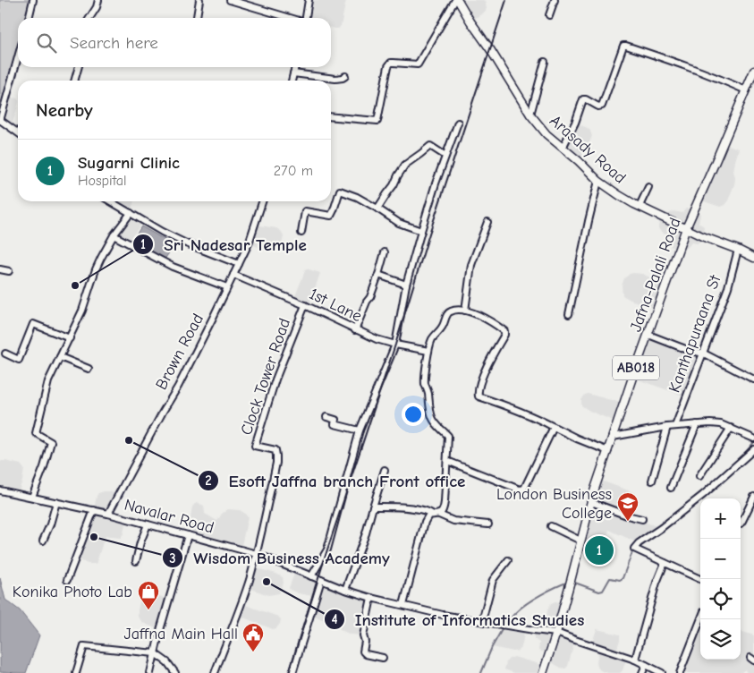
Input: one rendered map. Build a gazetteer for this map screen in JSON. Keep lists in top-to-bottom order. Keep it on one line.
{"streets":{"main road":["Arasady Road","Jafna-Palali Road","AB018"],"street":["1st Lane","Kanthapuraana St","Brown Road","Clock Tower Road","Navalar Road"]},"crossings":[["Arasady Road","Jafna-Palali Road"],["Arasady Road","Kanthapuraana St"],["Jafna-Palali Road","Navalar Road"],["1st Lane","Brown Road"],["1st Lane","Clock Tower Road"],["Brown Road","Navalar Road"],["Clock Tower Road","Navalar Road"]],"places":{"other":["Sri Nadesar Temple","Esoft Jaffna branch Front office","Wisdom Business Academy","Institute of Informatics Studies"],"school or university":["London Business College"],"shop":["Konika Photo Lab"],"public building":["Jaffna Main Hall"]},"page":{"search":"Search here","heading":"Nearby","list":[{"mark":"1","name":"Sugarni Clinic","note":"Hospital","value":"270 m"}],"map_buttons":["+","−"],"pins":"1"}}
